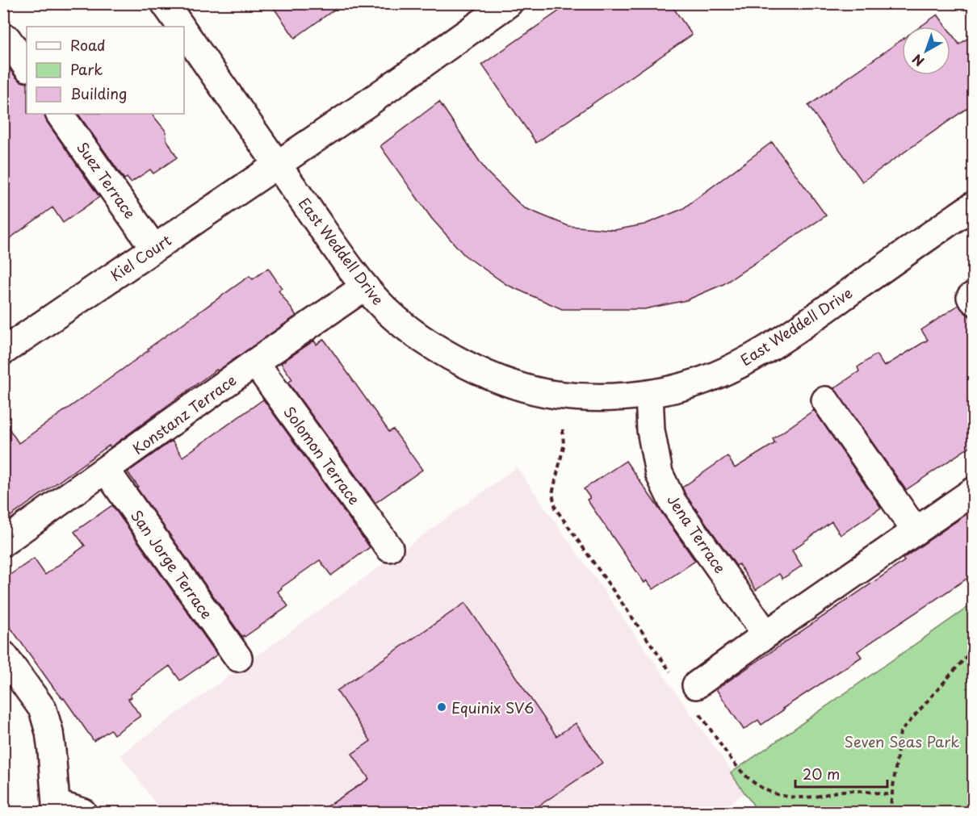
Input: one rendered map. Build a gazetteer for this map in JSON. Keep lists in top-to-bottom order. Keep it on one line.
{"streets":{"street":["Suez Terrace","East Weddell Drive","Kiel Court","Konstanz Terrace","Solomon Terrace","Jena Terrace","San Jorge Terrace"]},"crossings":[["Suez Terrace","Kiel Court"],["East Weddell Drive","Kiel Court"],["East Weddell Drive","Konstanz Terrace"],["East Weddell Drive","Jena Terrace"],["Konstanz Terrace","Solomon Terrace"],["Konstanz Terrace","San Jorge Terrace"]],"parks":["Seven Seas Park"],"places":["Equinix SV6"],"legend":["Road","Park","Building"],"scale_bar":"20 m","north":"bottom left"}
